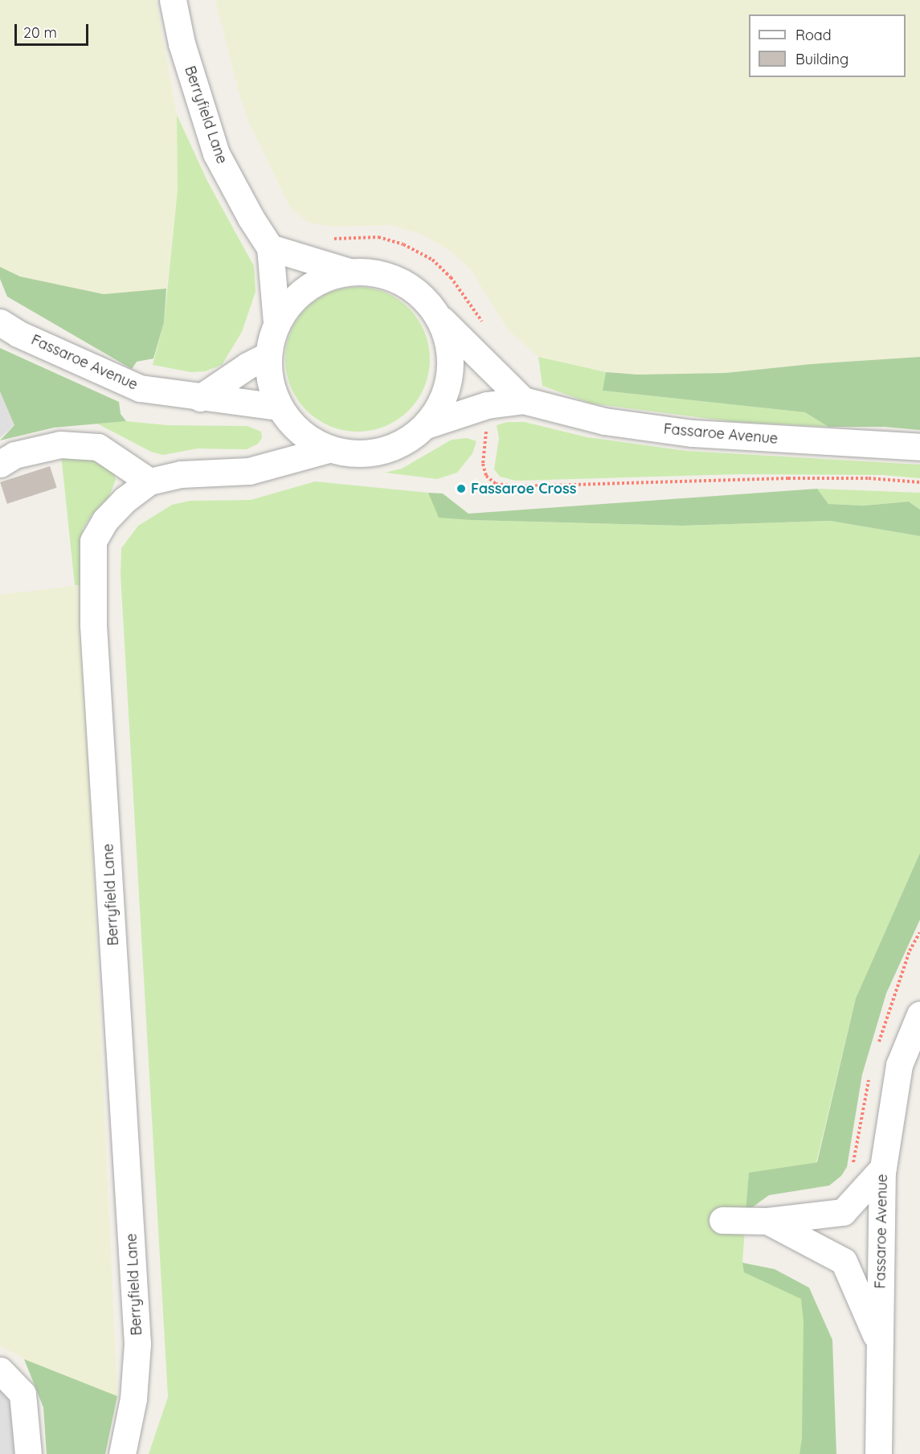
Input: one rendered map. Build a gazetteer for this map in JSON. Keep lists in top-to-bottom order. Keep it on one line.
{"streets":{"street":["Berryfield Lane","Fassaroe Avenue"]},"places":["Fassaroe Cross"],"legend":["Road","Building"],"scale_bar":"20 m"}
